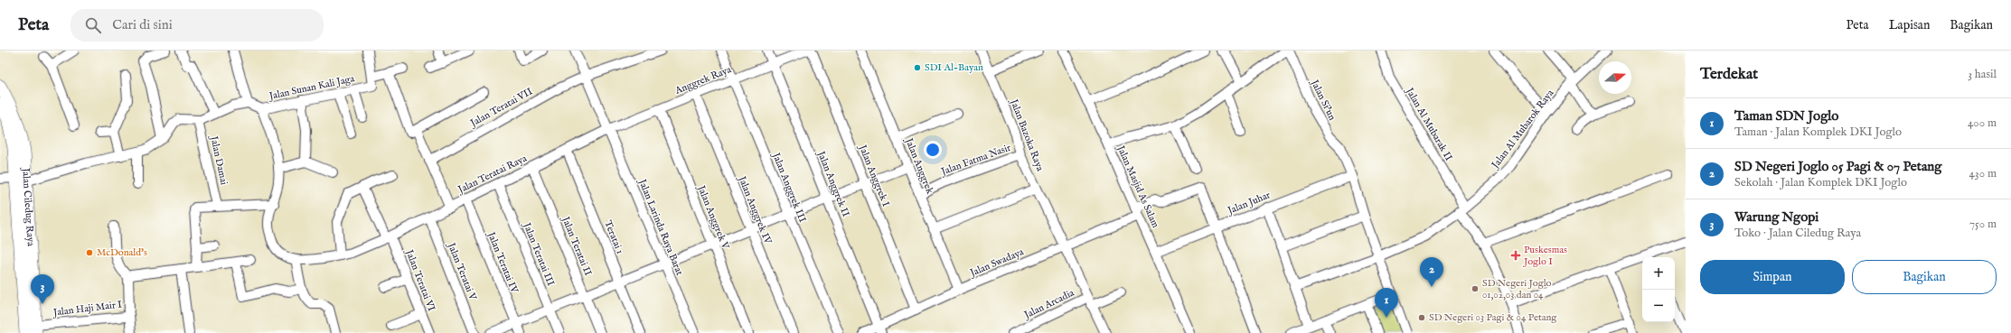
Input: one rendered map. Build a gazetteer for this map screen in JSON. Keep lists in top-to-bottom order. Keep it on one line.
{"streets":{"main road":["Jalan Ciledug Raya"],"street":["Anggrek Raya","Jalan Sunan Kali Jaga","Jalan Si'un","Jalan Teratai VII","Jalan Al Mubarak II","Jalan Al Mubarok Raya","Jalan Bazoka Raya","Jalan Fatma Nasir","Jalan Damai","Jalan Anggrek","Jalan Teratai Raya","Jalan Anggrek I","Jalan Anggrek II","Jalan Masjid As Salam","Jalan Anggrek III","Jalan Juhar","Jalan Anggrek IV","Jalan Anggrek V","Jalan Larinda Raya Barat","Teratai 1","Jalan Teratai II","Jalan Teratai III","Jalan Teratai IV","Jalan Swadaya","Jalan Teratai V","Jalan Teratai VI","Jalan Arcadia","Jalan Haji Mair I"]},"crossings":[["Anggrek Raya","Jalan Teratai Raya"],["Anggrek Raya","Jalan Anggrek II"],["Anggrek Raya","Jalan Anggrek III"],["Anggrek Raya","Jalan Anggrek IV"],["Anggrek Raya","Jalan Anggrek V"],["Anggrek Raya","Jalan Larinda Raya Barat"],["Jalan Si'un","Jalan Al Mubarok Raya"],["Jalan Si'un","Jalan Juhar"],["Jalan Teratai VII","Jalan Larinda Raya Barat"],["Jalan Al Mubarak II","Jalan Al Mubarok Raya"],["Jalan Bazoka Raya","Jalan Fatma Nasir"],["Jalan Bazoka Raya","Jalan Swadaya"],["Jalan Bazoka Raya","Jalan Arcadia"],["Jalan Fatma Nasir","Jalan Anggrek"],["Jalan Anggrek","Jalan Swadaya"],["Jalan Teratai Raya","Jalan Larinda Raya Barat"],["Jalan Teratai Raya","Teratai 1"],["Jalan Teratai Raya","Jalan Teratai II"],["Jalan Teratai Raya","Jalan Teratai III"],["Jalan Teratai Raya","Jalan Teratai IV"],["Jalan Teratai Raya","Jalan Teratai V"],["Jalan Teratai Raya","Jalan Teratai VI"],["Jalan Anggrek I","Jalan Swadaya"],["Jalan Anggrek II","Jalan Swadaya"],["Jalan Masjid As Salam","Jalan Juhar"],["Jalan Masjid As Salam","Jalan Swadaya"],["Jalan Juhar","Jalan Swadaya"],["Jalan Ciledug Raya","Jalan Haji Mair I"],["Jalan Swadaya","Jalan Arcadia"]],"places":{"other":["SDI Al-Bayan","McDonald's","SD Negeri Joglo 01,02,03 dan 04","SD Negeri 03 Pagi & 04 Petang"],"health":["Puskesmas Joglo I"]},"north":"right","page":{"header":"Peta","search":"Cari di sini","nav":["Peta","Lapisan","Bagikan"],"heading":["Terdekat","3 hasil"],"list":[{"mark":"1","name":"Taman SDN Joglo","note":"Taman · Jalan Komplek DKI Joglo","value":"400 m"},{"mark":"2","name":"SD Negeri Joglo 05 Pagi & 07 Petang","note":"Sekolah · Jalan Komplek DKI Joglo","value":"430 m"},{"mark":"3","name":"Warung Ngopi","note":"Toko · Jalan Ciledug Raya","value":"750 m"}],"buttons":["Simpan","Bagikan"],"map_buttons":["+","−"],"pins":["2","3","1"]}}
